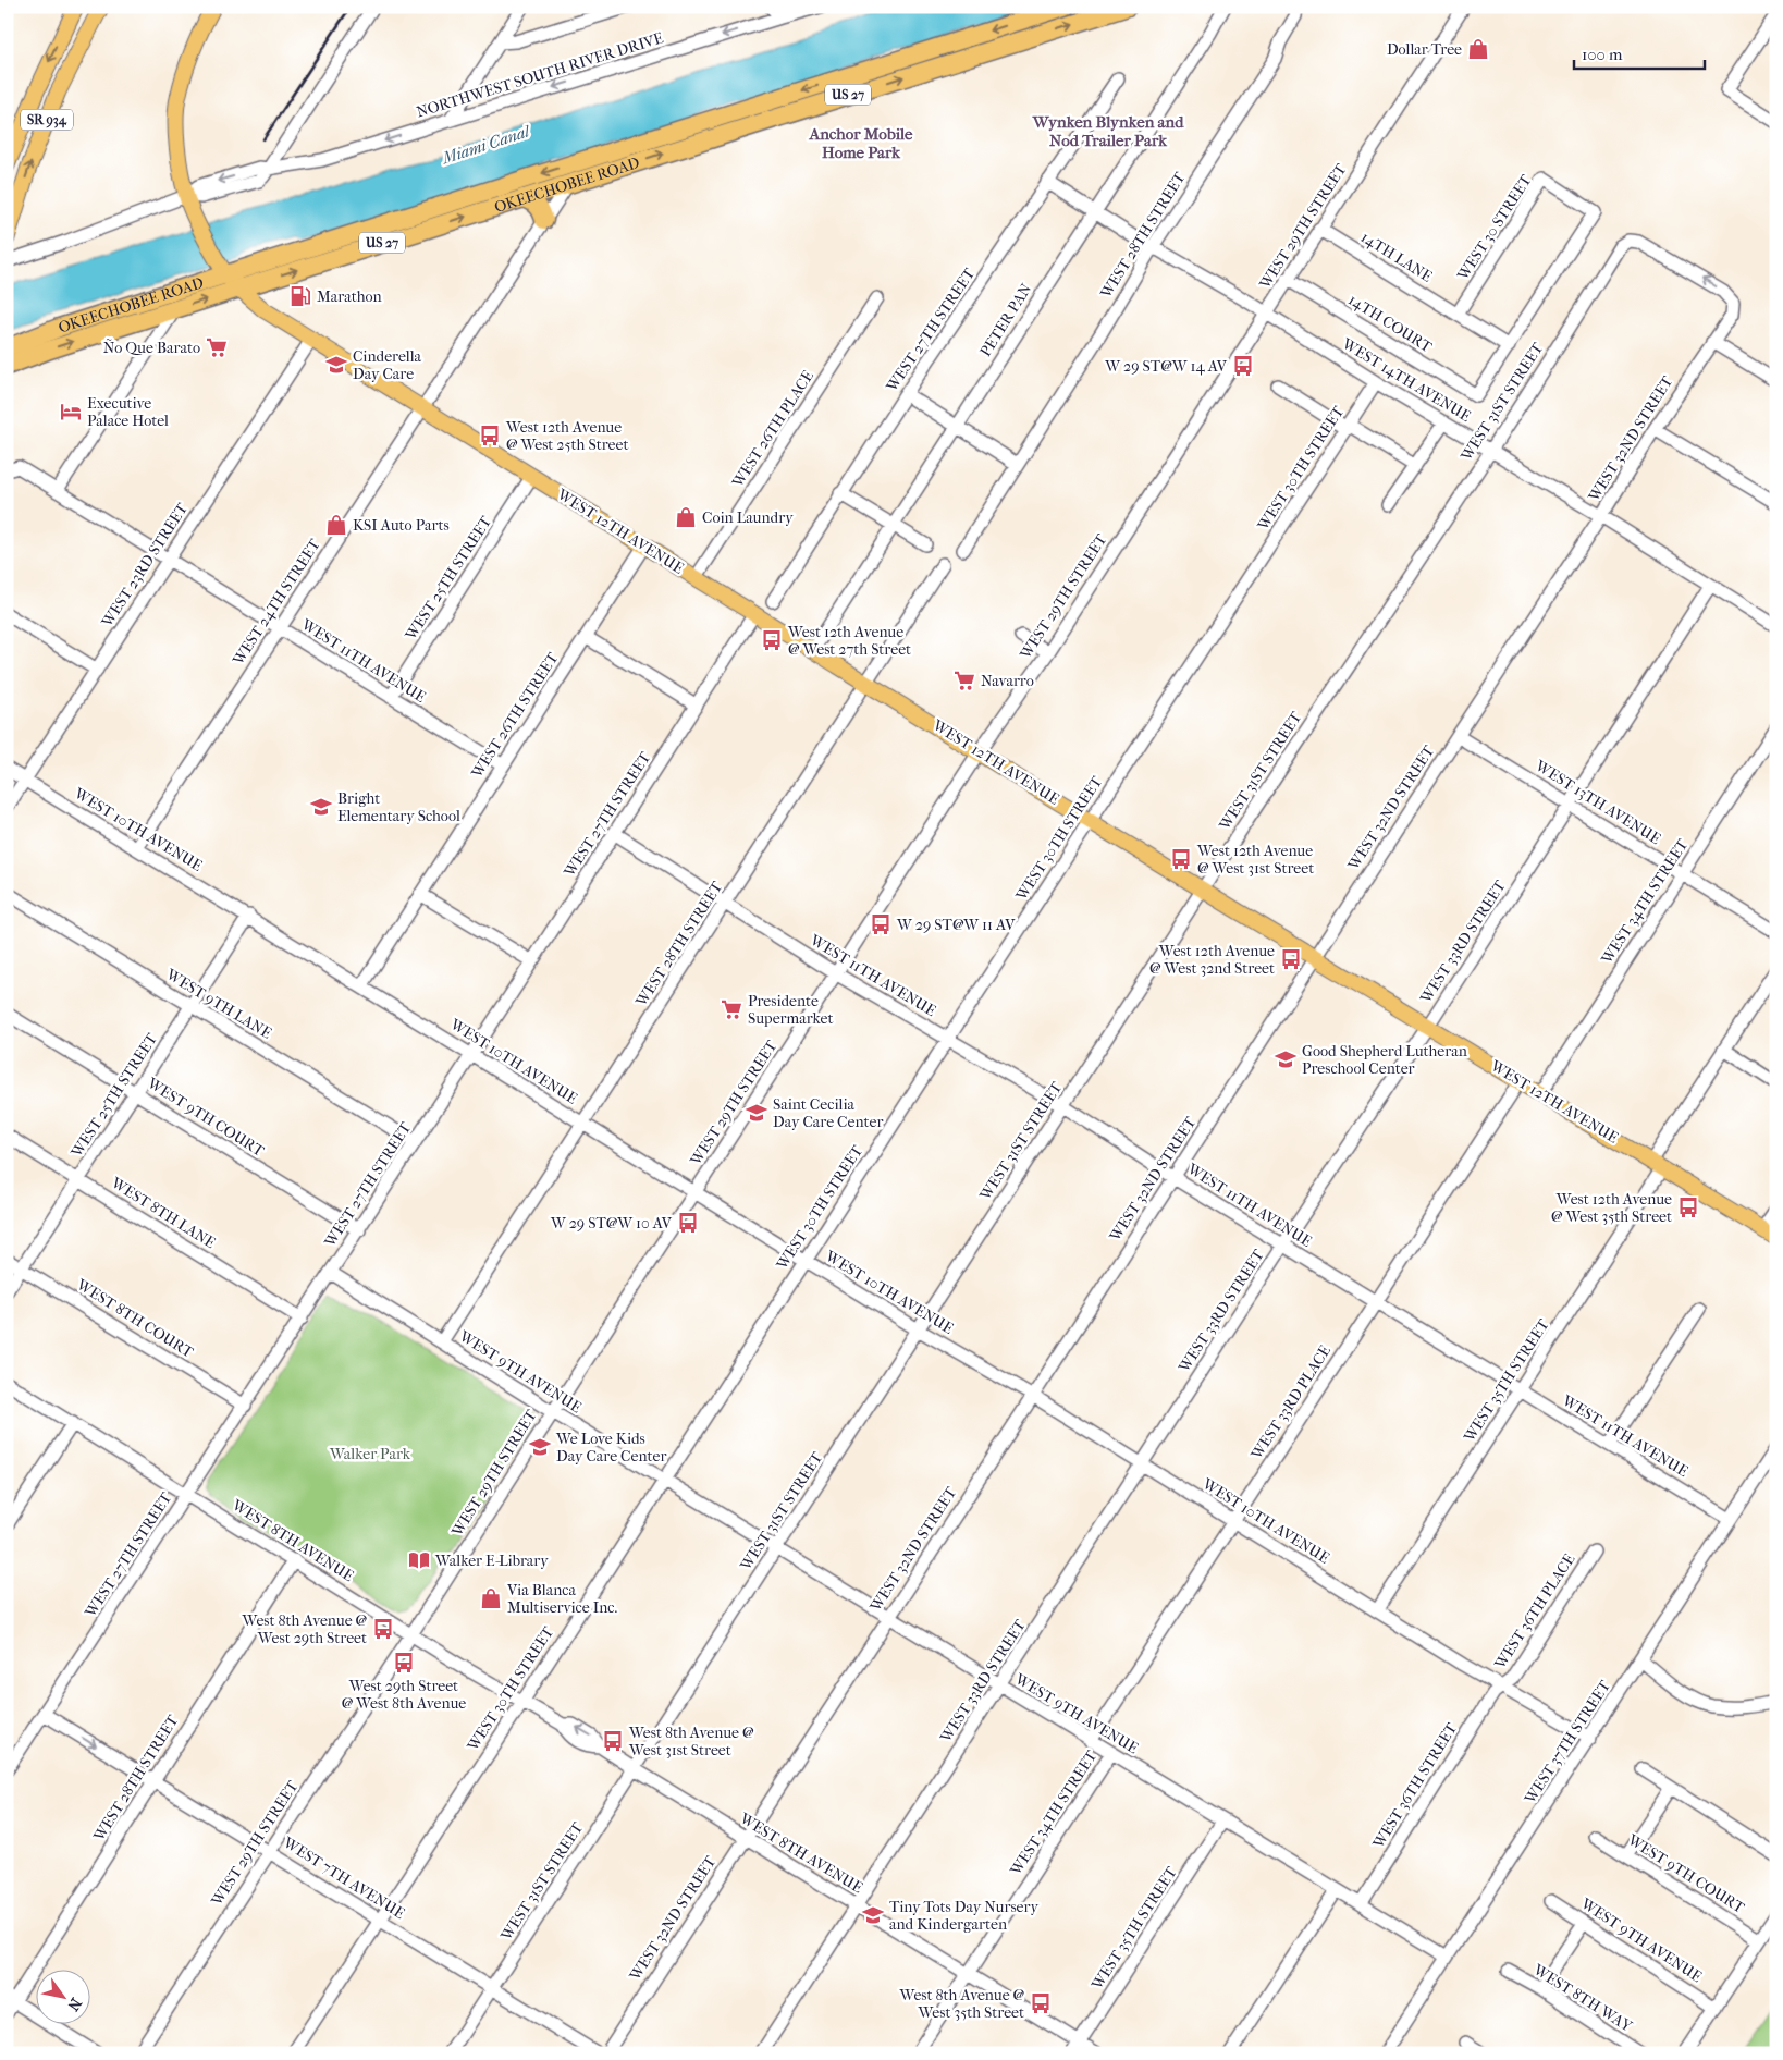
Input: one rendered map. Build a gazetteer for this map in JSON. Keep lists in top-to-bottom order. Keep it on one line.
{"streets":{"highway":["US 27","OKEECHOBEE ROAD"],"main road":["SR 934","WEST 12TH AVENUE"],"street":["NORTHWEST SOUTH RIVER DRIVE","WEST 29TH STREET","WEST 30 STREET","WEST 28TH STREET","14TH LANE","PETER PAN","14TH COURT","WEST 27TH STREET","WEST 14TH AVENUE","WEST 31ST STREET","WEST 26TH PLACE","WEST 32ND STREET","WEST 30TH STREET","WEST 23RD STREET","WEST 25TH STREET","WEST 24TH STREET","WEST 11TH AVENUE","WEST 26TH STREET","WEST 13TH AVENUE","WEST 10TH AVENUE","WEST 34TH STREET","WEST 33RD STREET","WEST 9TH LANE","WEST 9TH COURT","WEST 8TH LANE","WEST 8TH COURT","WEST 9TH AVENUE","WEST 35TH STREET","WEST 33RD PLACE","WEST 8TH AVENUE","WEST 36TH PLACE","WEST 37TH STREET","WEST 36TH STREET","WEST 7TH AVENUE","WEST 8TH WAY"]},"crossings":[["NORTHWEST SOUTH RIVER DRIVE","WEST 12TH AVENUE"],["OKEECHOBEE ROAD","WEST 12TH AVENUE"],["OKEECHOBEE ROAD","WEST 24TH STREET"],["WEST 29TH STREET","14TH LANE"],["WEST 29TH STREET","14TH COURT"],["WEST 29TH STREET","WEST 14TH AVENUE"],["WEST 29TH STREET","WEST 12TH AVENUE"],["WEST 29TH STREET","WEST 11TH AVENUE"],["WEST 29TH STREET","WEST 10TH AVENUE"],["WEST 29TH STREET","WEST 9TH AVENUE"],["WEST 29TH STREET","WEST 8TH AVENUE"],["WEST 29TH STREET","WEST 7TH AVENUE"],["WEST 30 STREET","14TH LANE"],["WEST 30 STREET","14TH COURT"],["WEST 28TH STREET","WEST 14TH AVENUE"],["WEST 28TH STREET","WEST 12TH AVENUE"],["WEST 28TH STREET","WEST 11TH AVENUE"],["WEST 28TH STREET","WEST 10TH AVENUE"],["WEST 28TH STREET","WEST 9TH AVENUE"],["WEST 28TH STREET","WEST 8TH AVENUE"],["WEST 28TH STREET","WEST 7TH AVENUE"],["14TH LANE","14TH COURT"],["PETER PAN","WEST 14TH AVENUE"],["PETER PAN","WEST 12TH AVENUE"],["WEST 27TH STREET","WEST 14TH AVENUE"],["WEST 27TH STREET","WEST 12TH AVENUE"],["WEST 27TH STREET","WEST 11TH AVENUE"],["WEST 27TH STREET","WEST 10TH AVENUE"],["WEST 27TH STREET","WEST 9TH LANE"],["WEST 27TH STREET","WEST 9TH COURT"],["WEST 27TH STREET","WEST 8TH LANE"],["WEST 27TH STREET","WEST 8TH COURT"],["WEST 27TH STREET","WEST 9TH AVENUE"],["WEST 27TH STREET","WEST 8TH AVENUE"],["WEST 27TH STREET","WEST 7TH AVENUE"],["WEST 14TH AVENUE","WEST 31ST STREET"],["WEST 14TH AVENUE","WEST 32ND STREET"],["WEST 14TH AVENUE","WEST 30TH STREET"],["WEST 14TH AVENUE","WEST 33RD STREET"],["WEST 31ST STREET","WEST 32ND STREET"],["WEST 31ST STREET","WEST 12TH AVENUE"],["WEST 31ST STREET","WEST 11TH AVENUE"],["WEST 31ST STREET","WEST 10TH AVENUE"],["WEST 31ST STREET","WEST 9TH AVENUE"],["WEST 31ST STREET","WEST 8TH AVENUE"],["WEST 31ST STREET","WEST 7TH AVENUE"],["WEST 26TH PLACE","WEST 12TH AVENUE"],["WEST 32ND STREET","WEST 12TH AVENUE"],["WEST 32ND STREET","WEST 11TH AVENUE"],["WEST 32ND STREET","WEST 13TH AVENUE"],["WEST 32ND STREET","WEST 10TH AVENUE"],["WEST 32ND STREET","WEST 9TH AVENUE"],["WEST 32ND STREET","WEST 8TH AVENUE"],["WEST 30TH STREET","WEST 12TH AVENUE"],["WEST 30TH STREET","WEST 11TH AVENUE"],["WEST 30TH STREET","WEST 10TH AVENUE"],["WEST 30TH STREET","WEST 9TH AVENUE"],["WEST 30TH STREET","WEST 8TH AVENUE"],["WEST 30TH STREET","WEST 7TH AVENUE"],["WEST 12TH AVENUE","WEST 23RD STREET"],["WEST 12TH AVENUE","WEST 25TH STREET"],["WEST 12TH AVENUE","WEST 24TH STREET"],["WEST 12TH AVENUE","WEST 26TH STREET"],["WEST 12TH AVENUE","WEST 34TH STREET"],["WEST 12TH AVENUE","WEST 33RD STREET"],["WEST 12TH AVENUE","WEST 35TH STREET"],["WEST 12TH AVENUE","WEST 33RD PLACE"],["WEST 23RD STREET","WEST 11TH AVENUE"],["WEST 23RD STREET","WEST 10TH AVENUE"],["WEST 25TH STREET","WEST 11TH AVENUE"],["WEST 25TH STREET","WEST 10TH AVENUE"],["WEST 25TH STREET","WEST 9TH LANE"],["WEST 25TH STREET","WEST 9TH COURT"],["WEST 25TH STREET","WEST 8TH LANE"],["WEST 25TH STREET","WEST 8TH COURT"],["WEST 24TH STREET","WEST 11TH AVENUE"],["WEST 24TH STREET","WEST 10TH AVENUE"],["WEST 11TH AVENUE","WEST 26TH STREET"],["WEST 11TH AVENUE","WEST 33RD STREET"],["WEST 11TH AVENUE","WEST 35TH STREET"],["WEST 11TH AVENUE","WEST 33RD PLACE"],["WEST 11TH AVENUE","WEST 37TH STREET"],["WEST 26TH STREET","WEST 10TH AVENUE"],["WEST 13TH AVENUE","WEST 34TH STREET"],["WEST 13TH AVENUE","WEST 33RD STREET"],["WEST 10TH AVENUE","WEST 33RD STREET"],["WEST 10TH AVENUE","WEST 35TH STREET"],["WEST 10TH AVENUE","WEST 33RD PLACE"],["WEST 10TH AVENUE","WEST 36TH PLACE"],["WEST 10TH AVENUE","WEST 37TH STREET"],["WEST 10TH AVENUE","WEST 36TH STREET"],["WEST 34TH STREET","WEST 9TH AVENUE"],["WEST 34TH STREET","WEST 8TH AVENUE"],["WEST 33RD STREET","WEST 9TH AVENUE"],["WEST 33RD STREET","WEST 8TH AVENUE"],["WEST 9TH AVENUE","WEST 35TH STREET"],["WEST 9TH AVENUE","WEST 33RD PLACE"],["WEST 9TH AVENUE","WEST 37TH STREET"],["WEST 9TH AVENUE","WEST 36TH STREET"],["WEST 35TH STREET","WEST 8TH AVENUE"],["WEST 36TH PLACE","WEST 36TH STREET"]],"one_way":["NORTHWEST SOUTH RIVER DRIVE"],"districts":["Wynken Blynken and Nod Trailer Park","Anchor Mobile Home Park"],"water":["Miami Canal"],"parks":["Walker Park"],"places":{"shop":["Dollar Tree","Coin Laundry","KSI Auto Parts","Via Blanca Multiservice Inc."],"fuel station":["Marathon"],"supermarket":["Ño Que Barato","Navarro","Presidente Supermarket"],"school or university":["Cinderella Day Care","Bright Elementary School","Good Shepherd Lutheran Preschool Center","Saint Cecilia Day Care Center","We Love Kids Day Care Center","Tiny Tots Day Nursery and Kindergarten"],"bus stop":["W 29 ST@W 14 AV","West 12th Avenue @ West 25th Street","West 12th Avenue @ West 27th Street","West 12th Avenue @ West 31st Street","W 29 ST@W 11 AV","West 12th Avenue @ West 32nd Street","West 12th Avenue @ West 35th Street","W 29 ST@W 10 AV","West 8th Avenue @ West 29th Street","West 29th Street @ West 8th Avenue","West 8th Avenue @ West 31st Street","West 8th Avenue @ West 35th Street"],"hotel":["Executive Palace Hotel"],"library":["Walker E-Library"]},"scale_bar":"100 m","north":"bottom right"}
